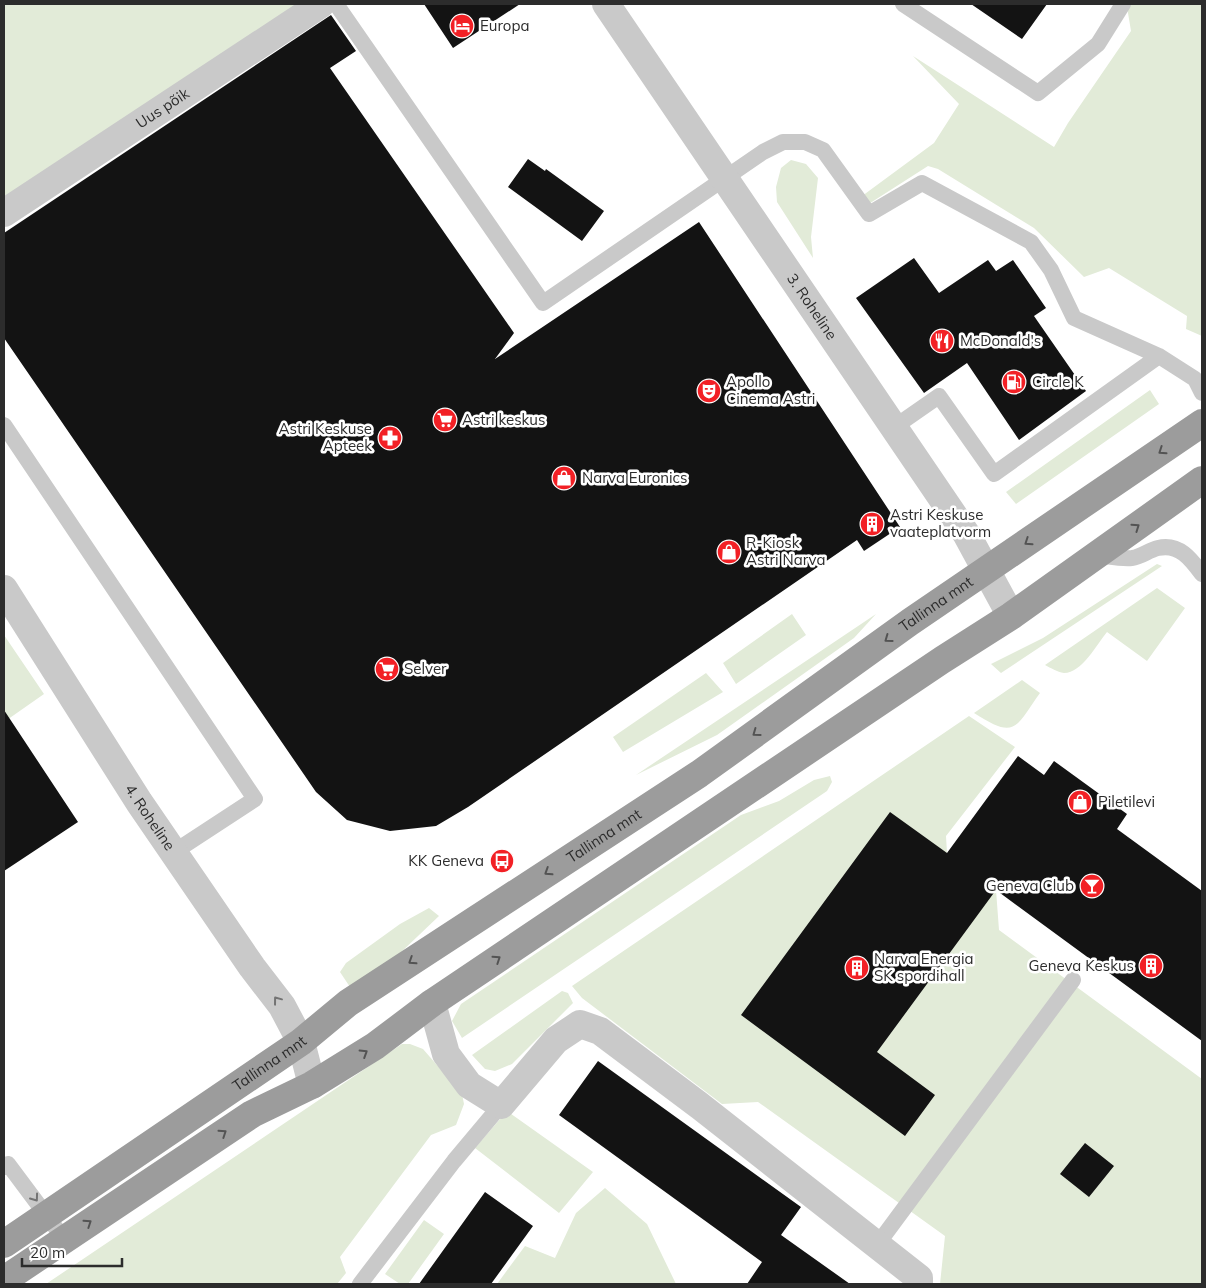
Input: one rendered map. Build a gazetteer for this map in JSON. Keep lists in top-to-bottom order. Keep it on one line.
{"streets":{"highway":["Tallinna mnt"],"street":["Uus põik","3. Roheline","4. Roheline"]},"crossings":[["3. Roheline","Tallinna mnt"],["Tallinna mnt","4. Roheline"]],"one_way":["4. Roheline"],"places":{"hotel":["Europa"],"restaurant":["McDonald's"],"fuel station":["Circle K"],"theatre":["Apollo Cinema Astri"],"supermarket":["Astri keskus","Selver"],"pharmacy":["Astri Keskuse Apteek"],"shop":["Narva Euronics","R-Kiosk Astri Narva","Piletilevi"],"building":["Astri Keskuse vaateplatvorm","Geneva Keskus","Narva Energia SK spordihall"],"bus stop":["KK Geneva"],"bar":["Geneva Club"]},"scale_bar":"20 m"}
